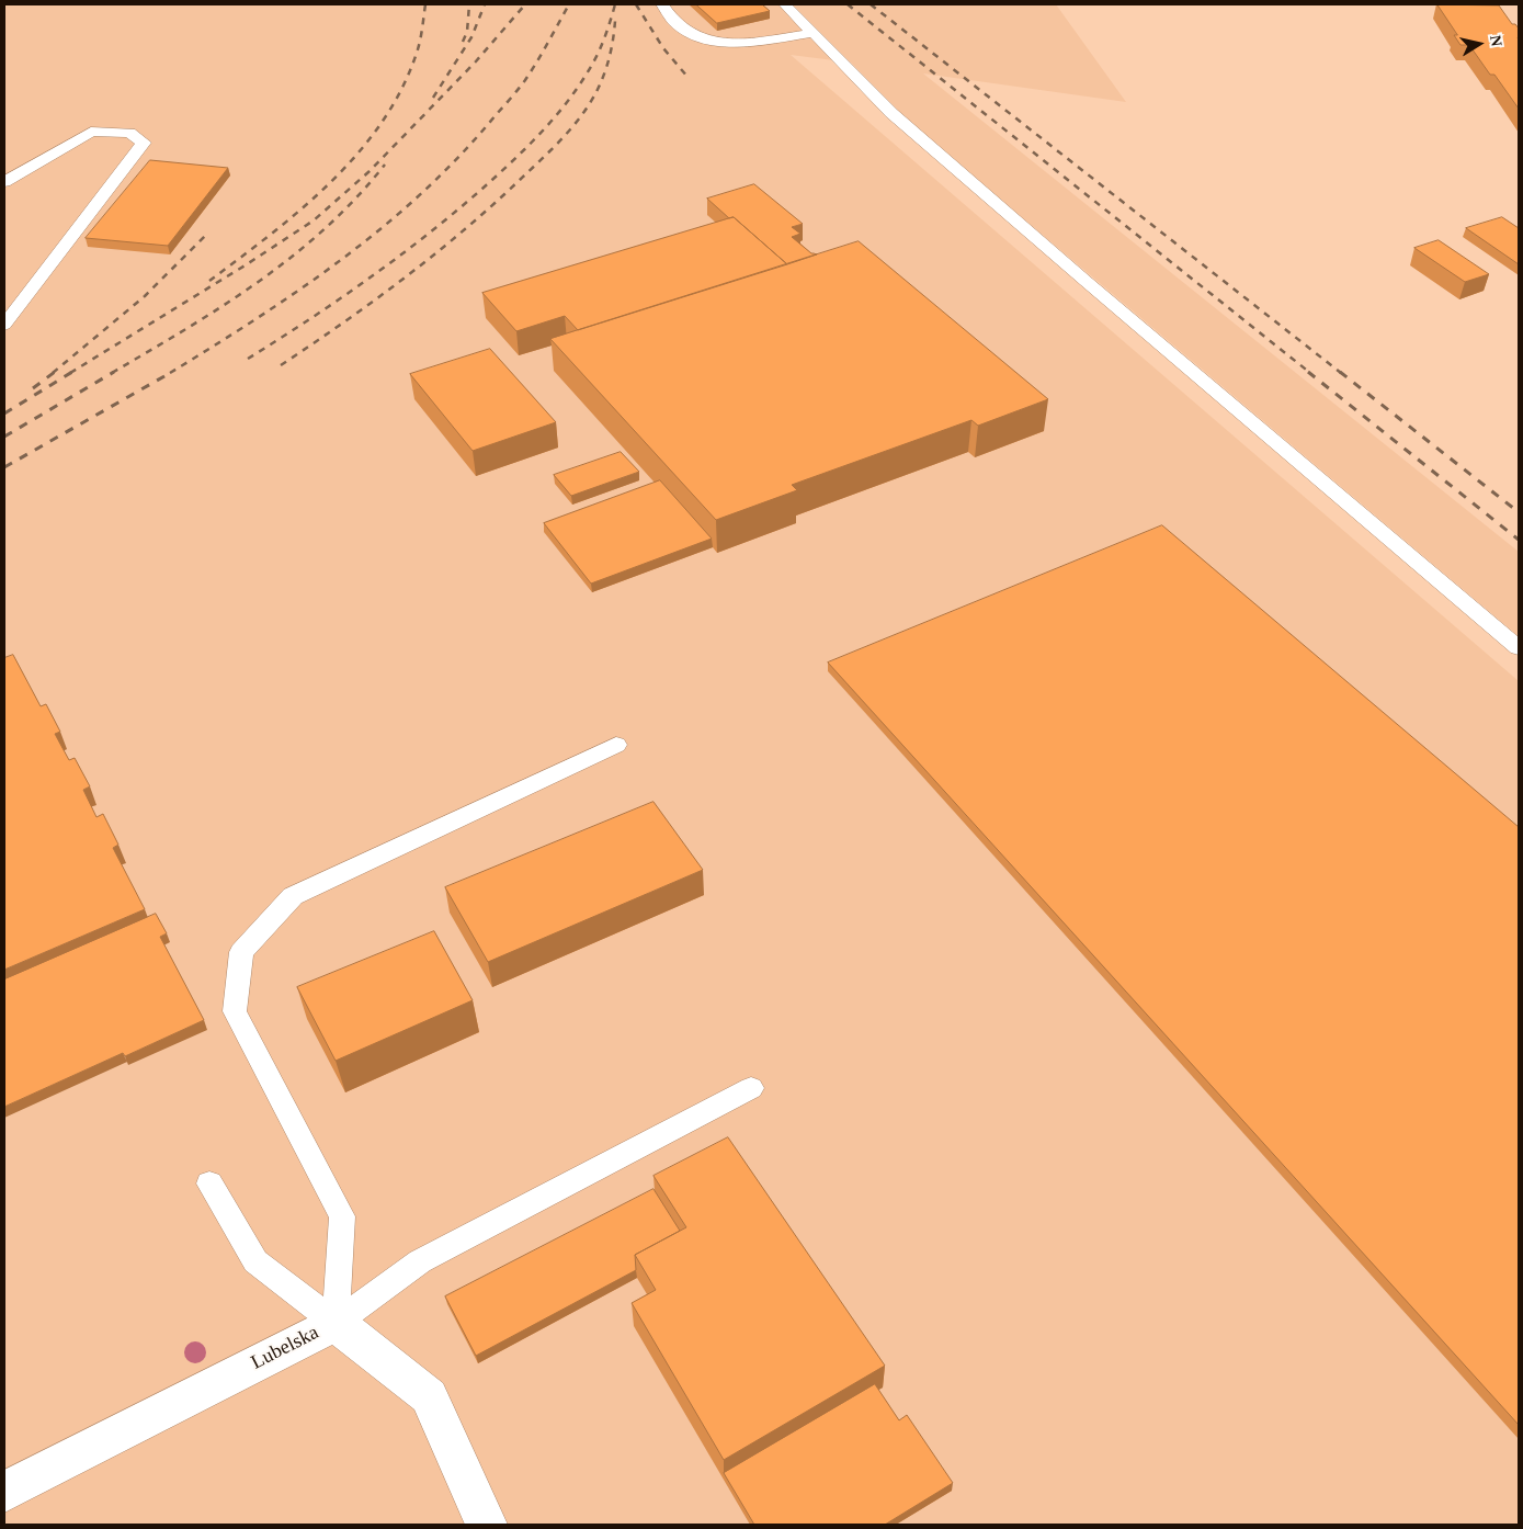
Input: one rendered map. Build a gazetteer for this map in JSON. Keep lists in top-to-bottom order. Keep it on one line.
{"streets":{"street":["Lubelska"]},"north":"right"}
